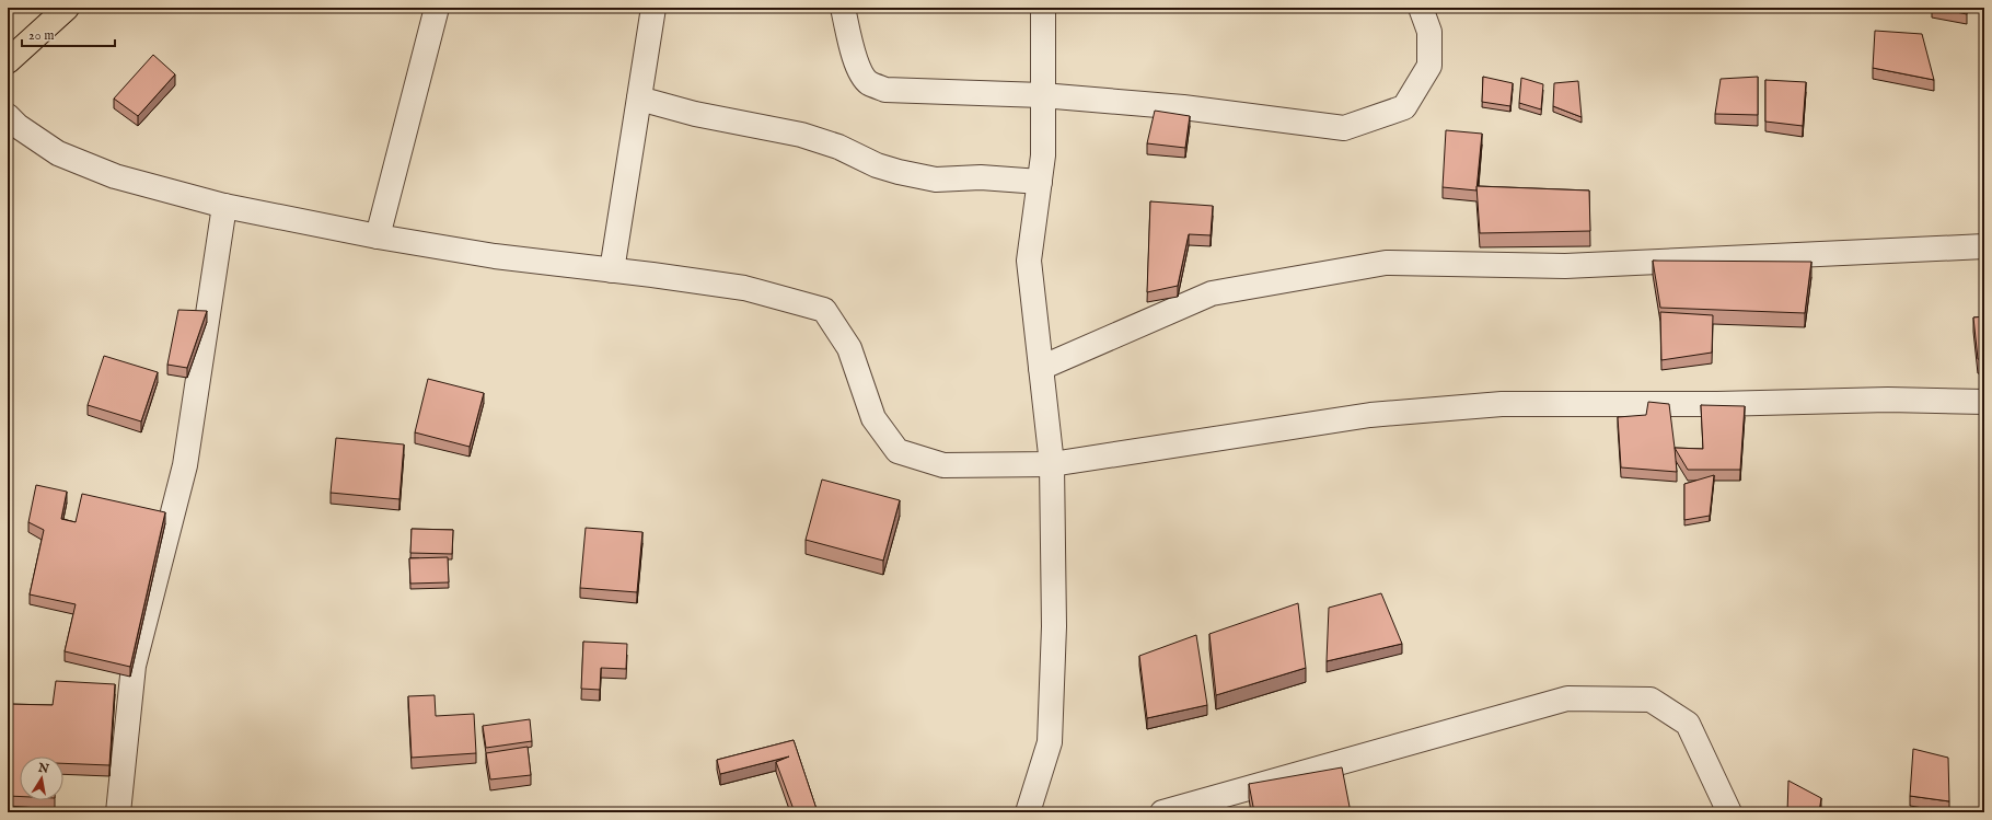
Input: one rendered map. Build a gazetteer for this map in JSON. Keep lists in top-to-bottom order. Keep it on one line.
{"scale_bar":"20 m","north":"top"}
